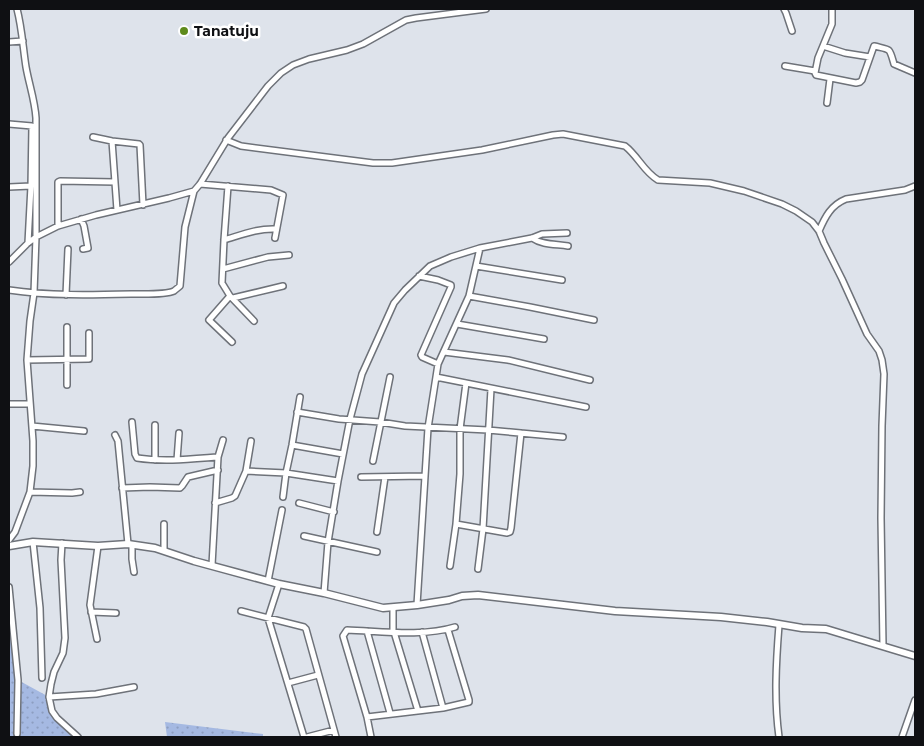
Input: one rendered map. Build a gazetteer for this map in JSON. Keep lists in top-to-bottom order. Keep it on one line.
{"places":["Tanatuju"]}
